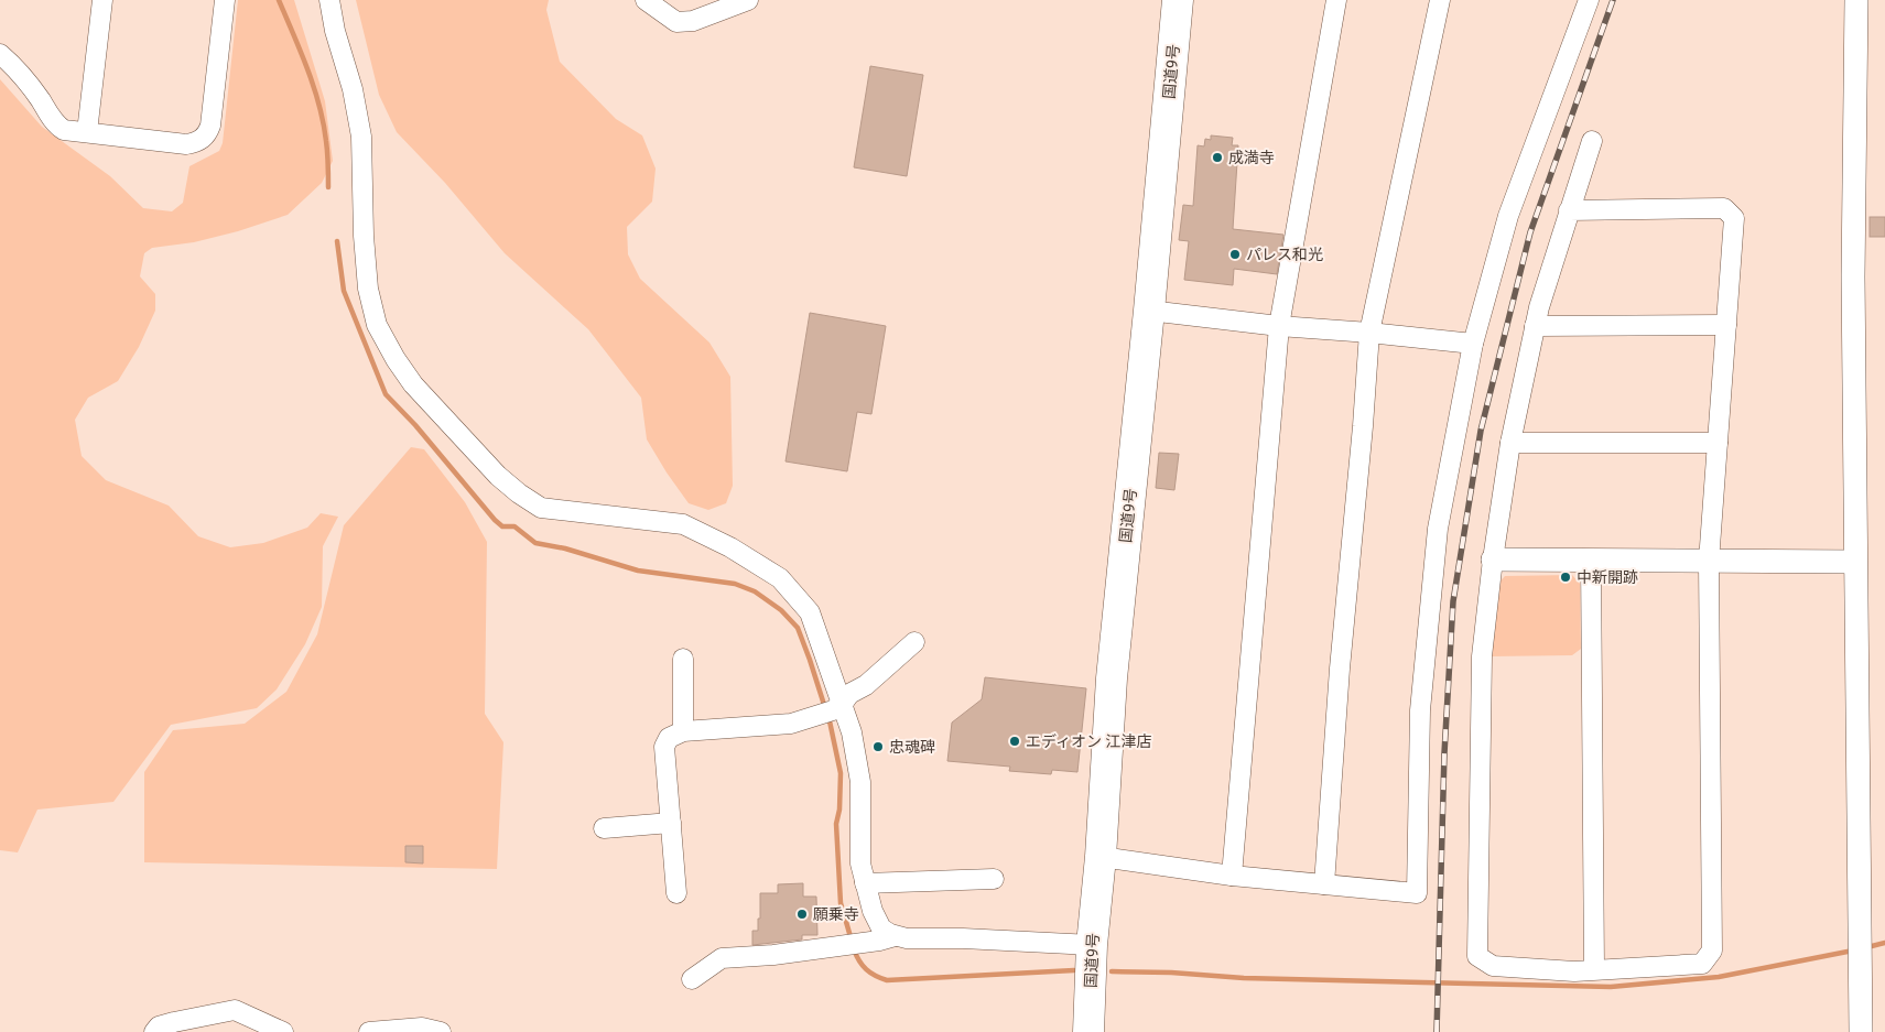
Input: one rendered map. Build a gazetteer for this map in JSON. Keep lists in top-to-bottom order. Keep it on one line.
{"streets":{"highway":["国道9号"]},"places":["成満寺","パレス和光","中新開跡","エディオン 江津店","忠魂碑","願乗寺"]}
